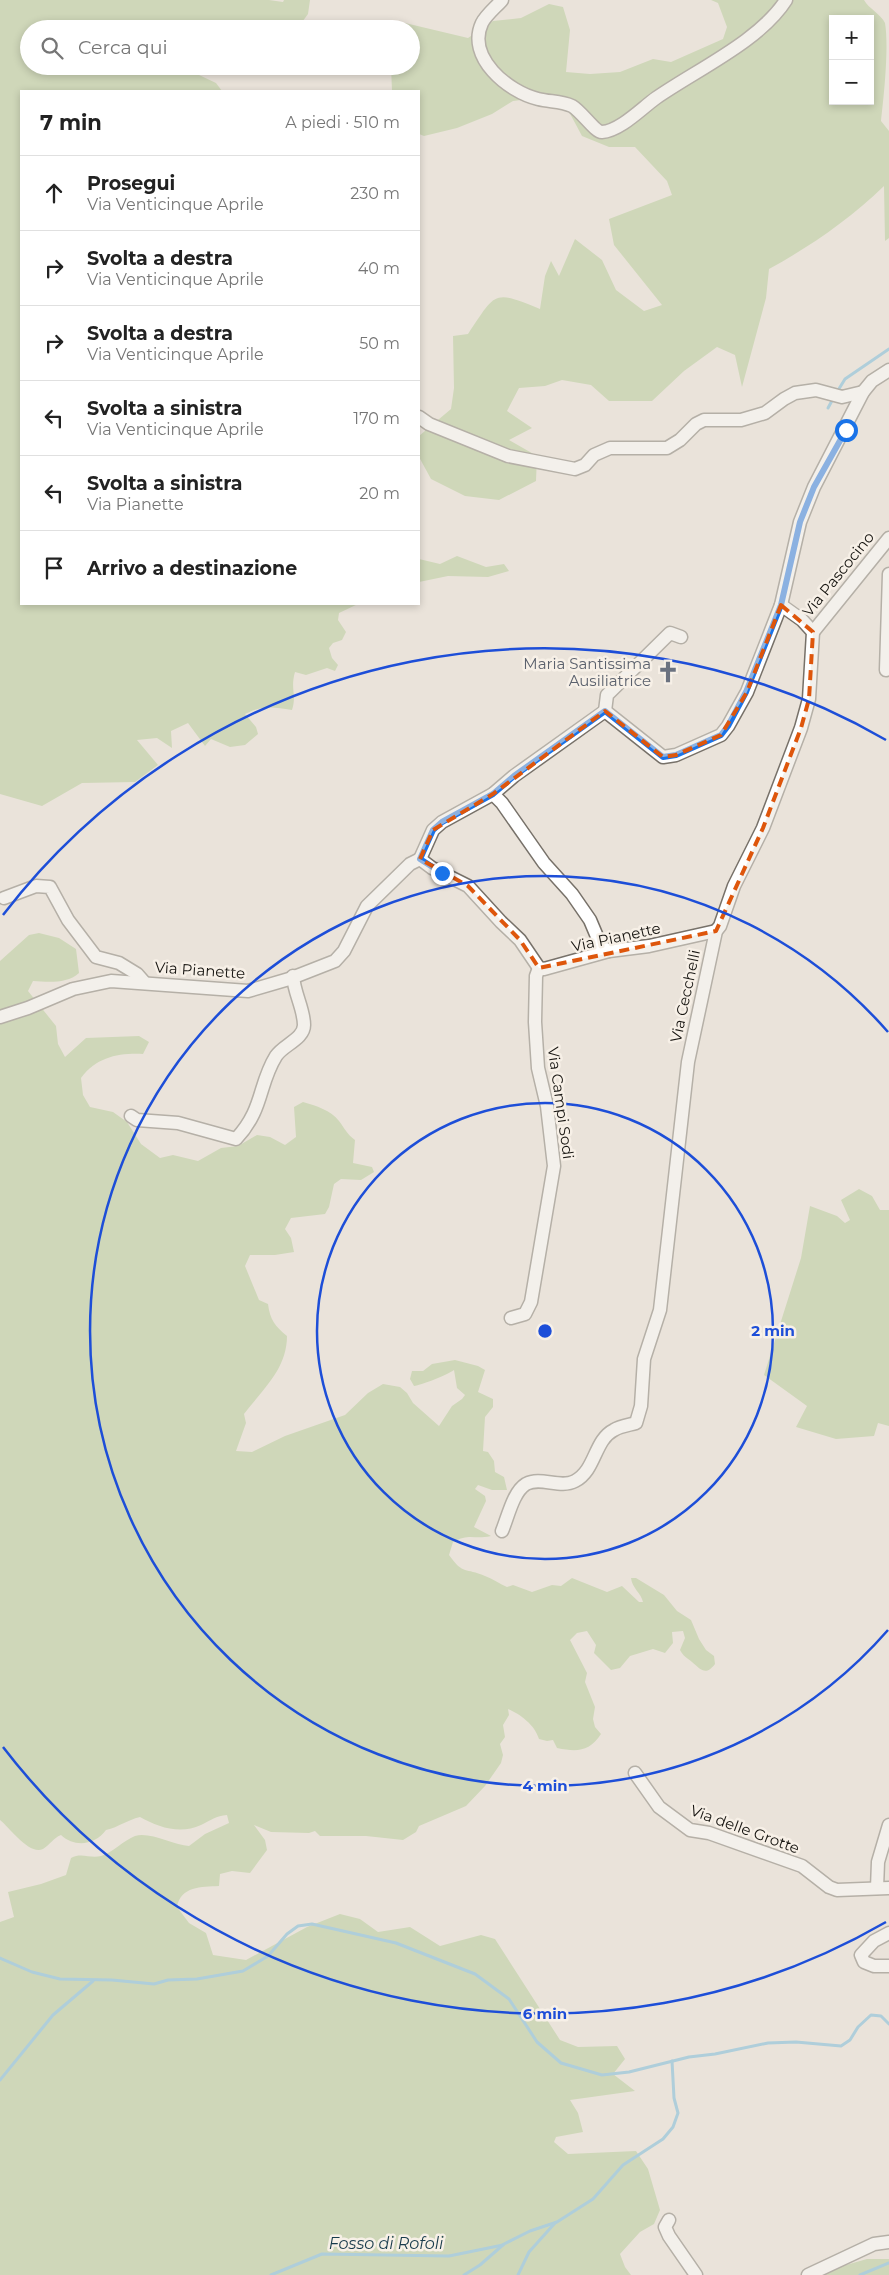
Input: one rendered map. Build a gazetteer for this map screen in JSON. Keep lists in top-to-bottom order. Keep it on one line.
{"streets":{"street":["Via Pascocino","Via Pianette","Via Cecchelli","Via Campi Sodi","Via delle Grotte"]},"crossings":[["Via Pascocino","Via Cecchelli"],["Via Pianette","Via Cecchelli"],["Via Pianette","Via Campi Sodi"]],"water":["Fosso di Rofoli"],"places":{"church":["Maria Santissima Ausiliatrice"]},"page":{"map_buttons":["+","−"],"search":"Cerca qui","heading":["7 min","A piedi · 510 m"],"list":[["Prosegui","Via Venticinque Aprile","230 m"],["Svolta a destra","Via Venticinque Aprile","40 m"],["Svolta a destra","Via Venticinque Aprile","50 m"],["Svolta a sinistra","Via Venticinque Aprile","170 m"],["Svolta a sinistra","Via Pianette","20 m"],"Arrivo a destinazione"]},"rings":["2 min","4 min","6 min"]}
